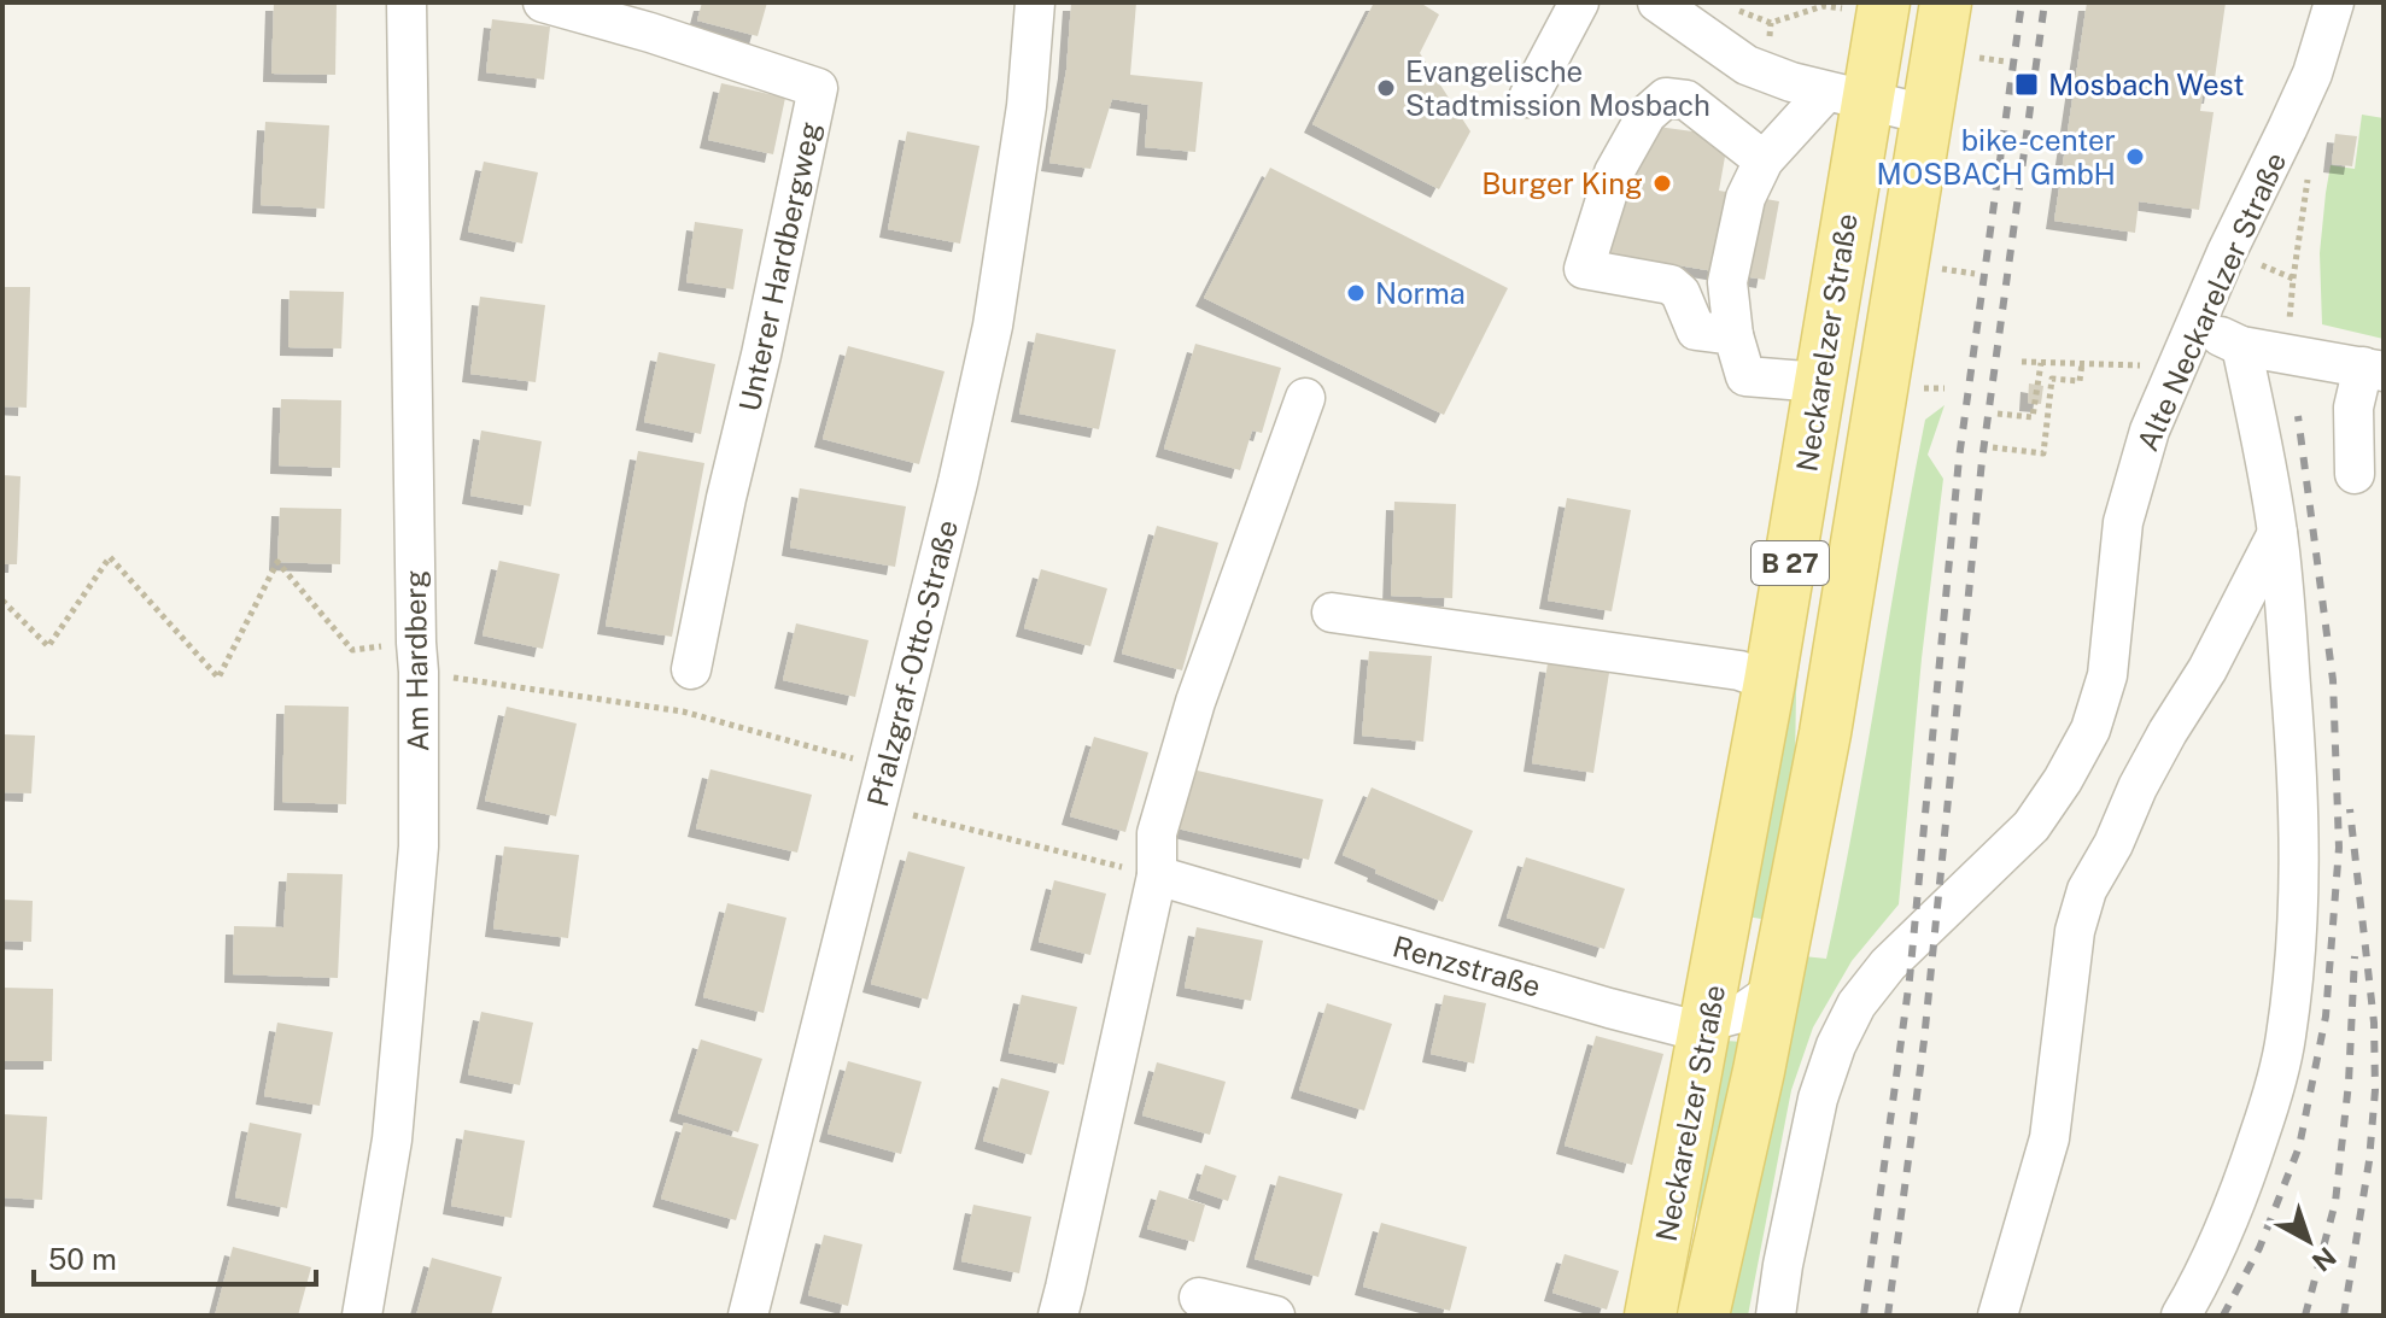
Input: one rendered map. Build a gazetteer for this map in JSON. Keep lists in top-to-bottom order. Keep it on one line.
{"streets":{"main road":["Neckarelzer Straße","B 27"],"street":["Unterer Hardbergweg","Alte Neckarelzer Straße","Am Hardberg","Pfalzgraf-Otto-Straße","Renzstraße"]},"crossings":[["Neckarelzer Straße","Renzstraße"],["B 27","Renzstraße"]],"places":{"transit":["Mosbach West"],"other":["Evangelische Stadtmission Mosbach","bike-center MOSBACH GmbH","Burger King","Norma"]},"scale_bar":"50 m","north":"bottom right"}
